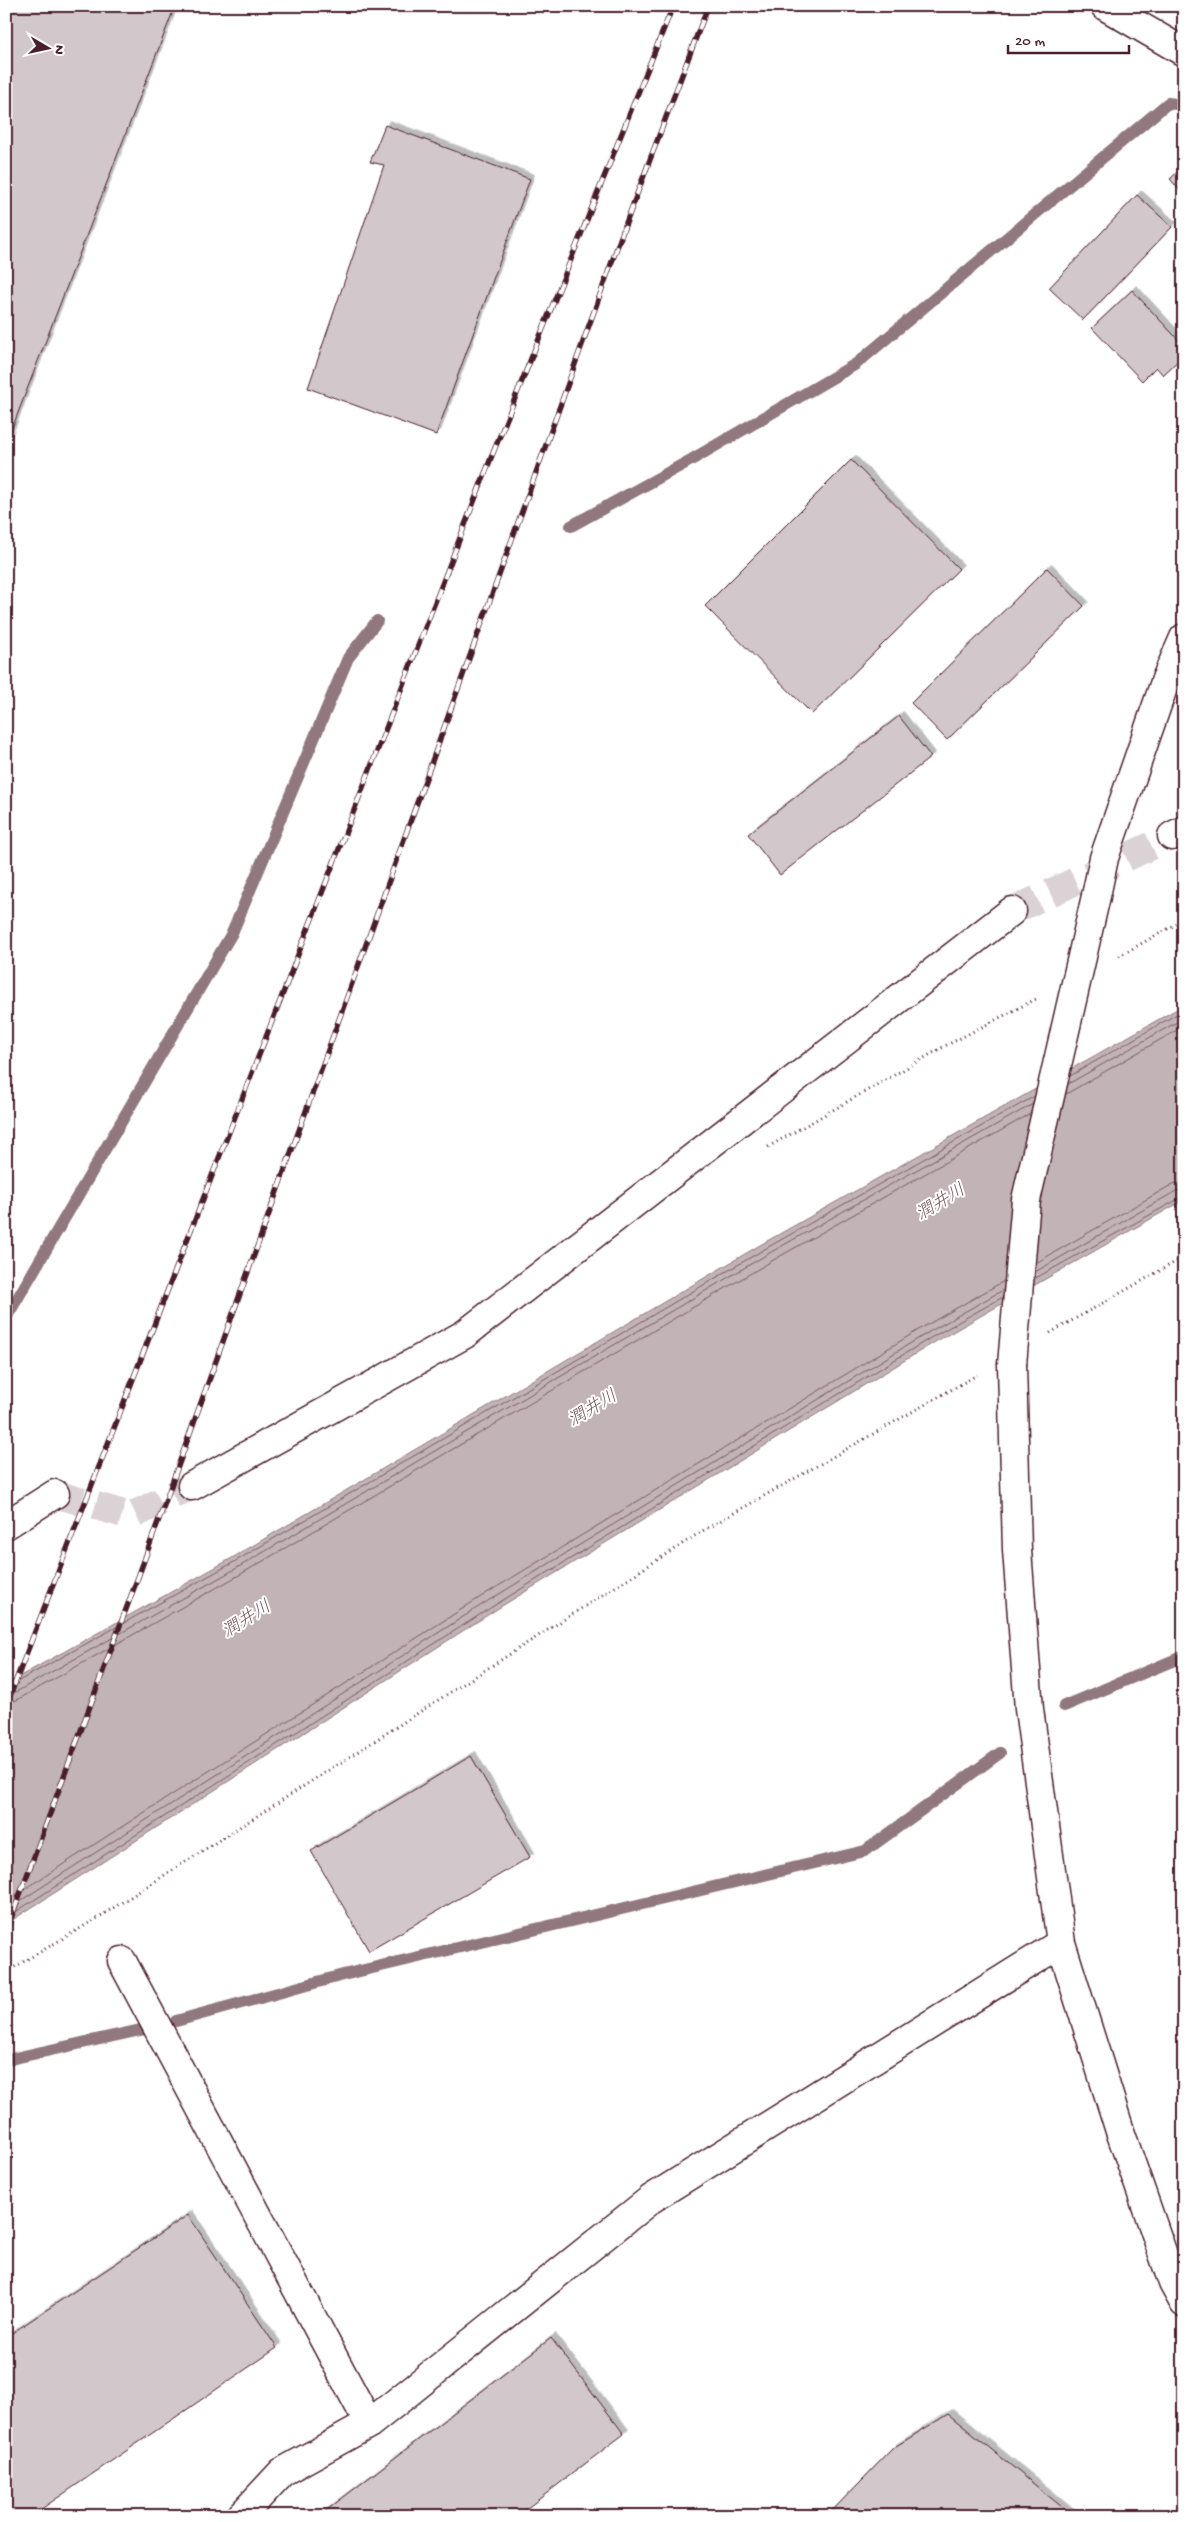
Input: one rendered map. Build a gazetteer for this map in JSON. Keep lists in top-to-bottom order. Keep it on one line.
{"water":["潤井川"],"scale_bar":"20 m","north":"right"}
